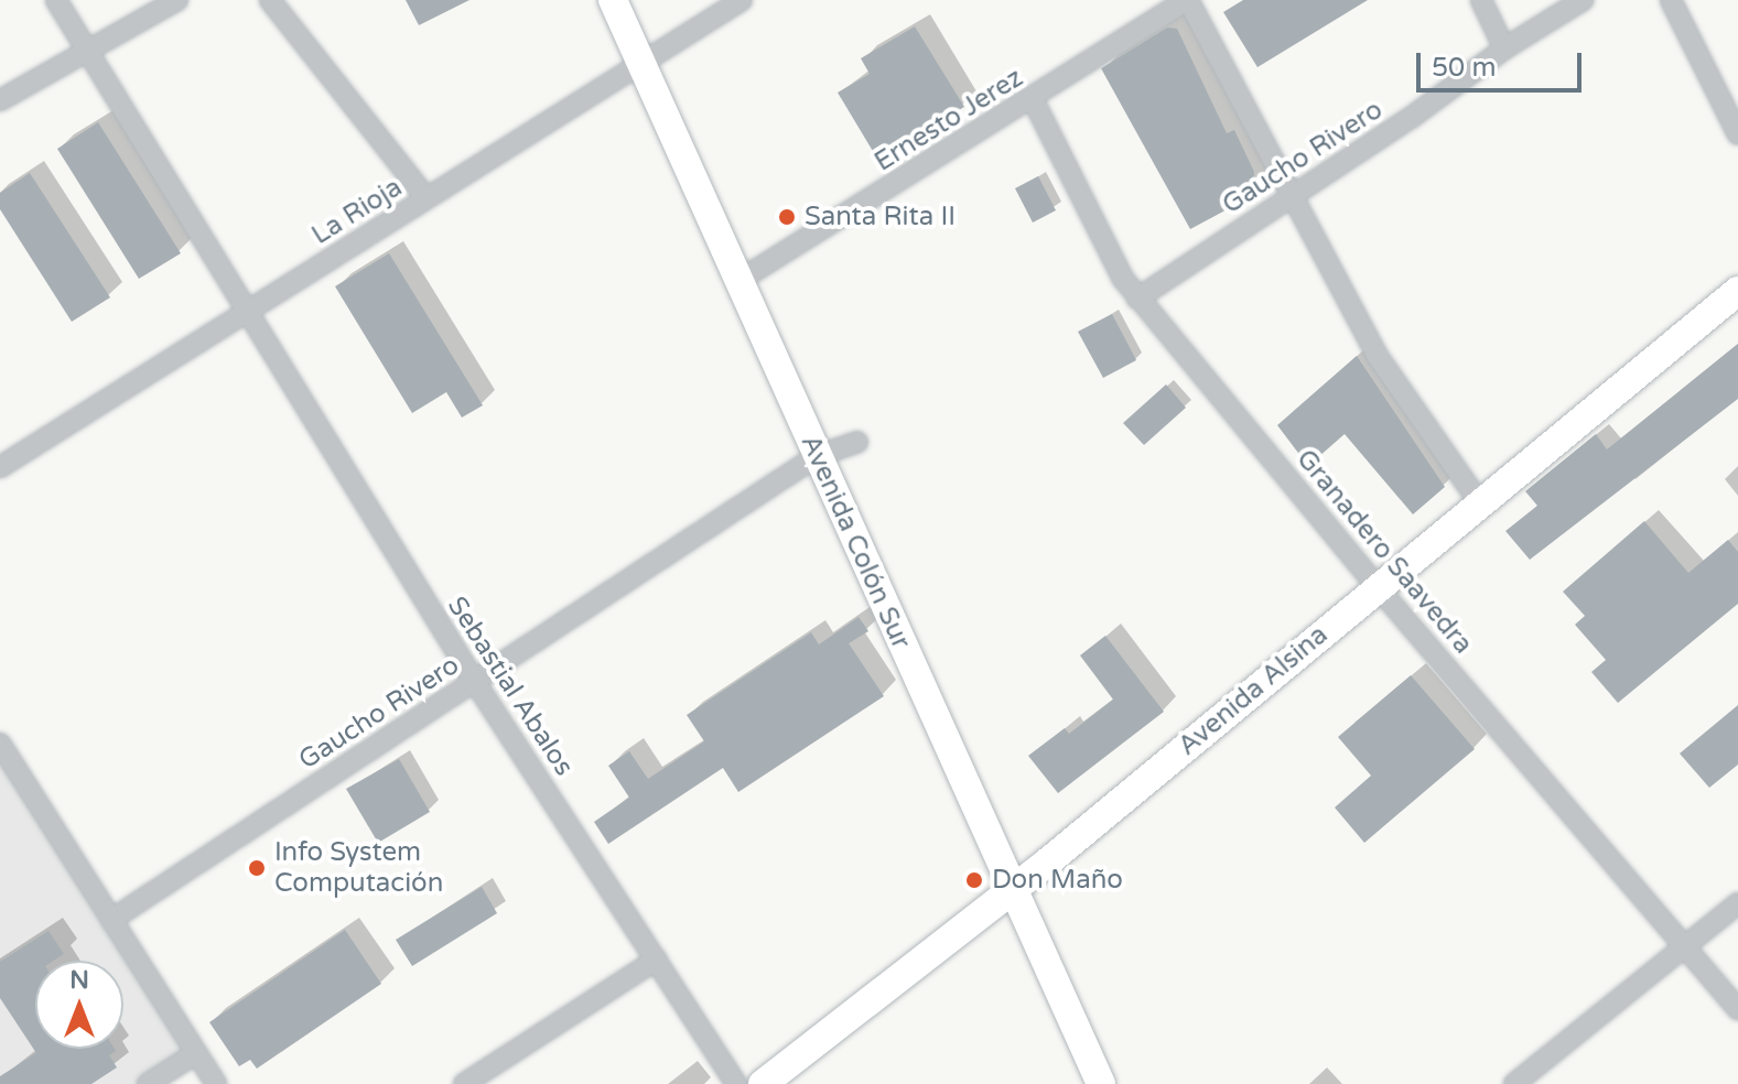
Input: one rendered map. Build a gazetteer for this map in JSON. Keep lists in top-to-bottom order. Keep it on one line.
{"streets":{"main road":["Avenida Colón Sur","Avenida Alsina"],"street":["Ernesto Jerez","Gaucho Rivero","La Rioja","Granadero Saavedra","Sebastial Abalos"]},"crossings":[["Ernesto Jerez","Avenida Colón Sur"],["Ernesto Jerez","Granadero Saavedra"],["Gaucho Rivero","Avenida Colón Sur"],["Gaucho Rivero","Granadero Saavedra"],["Gaucho Rivero","Sebastial Abalos"],["La Rioja","Avenida Colón Sur"],["La Rioja","Sebastial Abalos"],["Avenida Colón Sur","Avenida Alsina"],["Granadero Saavedra","Avenida Alsina"]],"places":["Santa Rita II","Info System Computación","Don Maño"],"scale_bar":"50 m","north":"top"}
